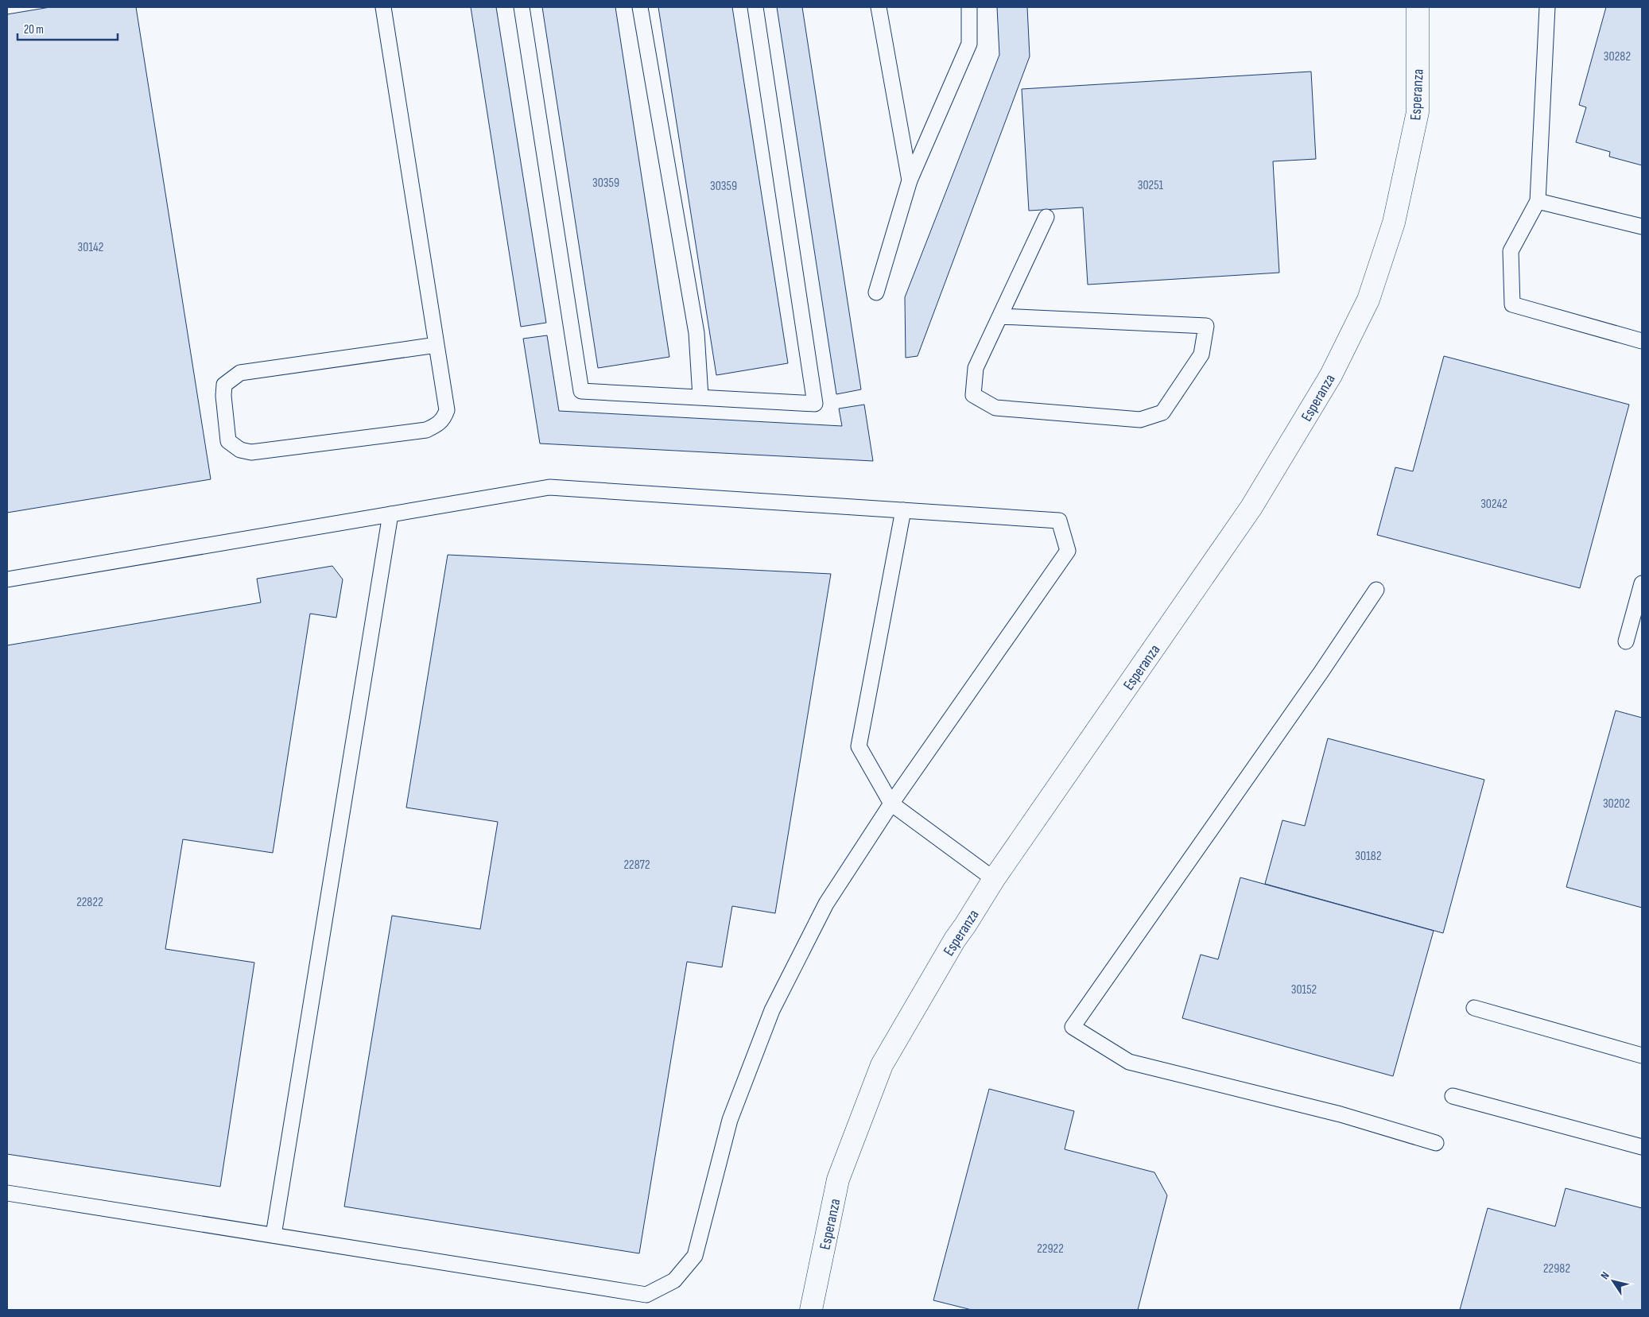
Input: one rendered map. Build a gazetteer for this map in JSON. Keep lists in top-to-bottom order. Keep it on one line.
{"streets":{"street":["Esperanza"]},"house_numbers":["30282","30359","30251","30359","30142","30242","30202","30182","22872","22822","30152","22922","22982"],"scale_bar":"20 m","north":"top left"}
